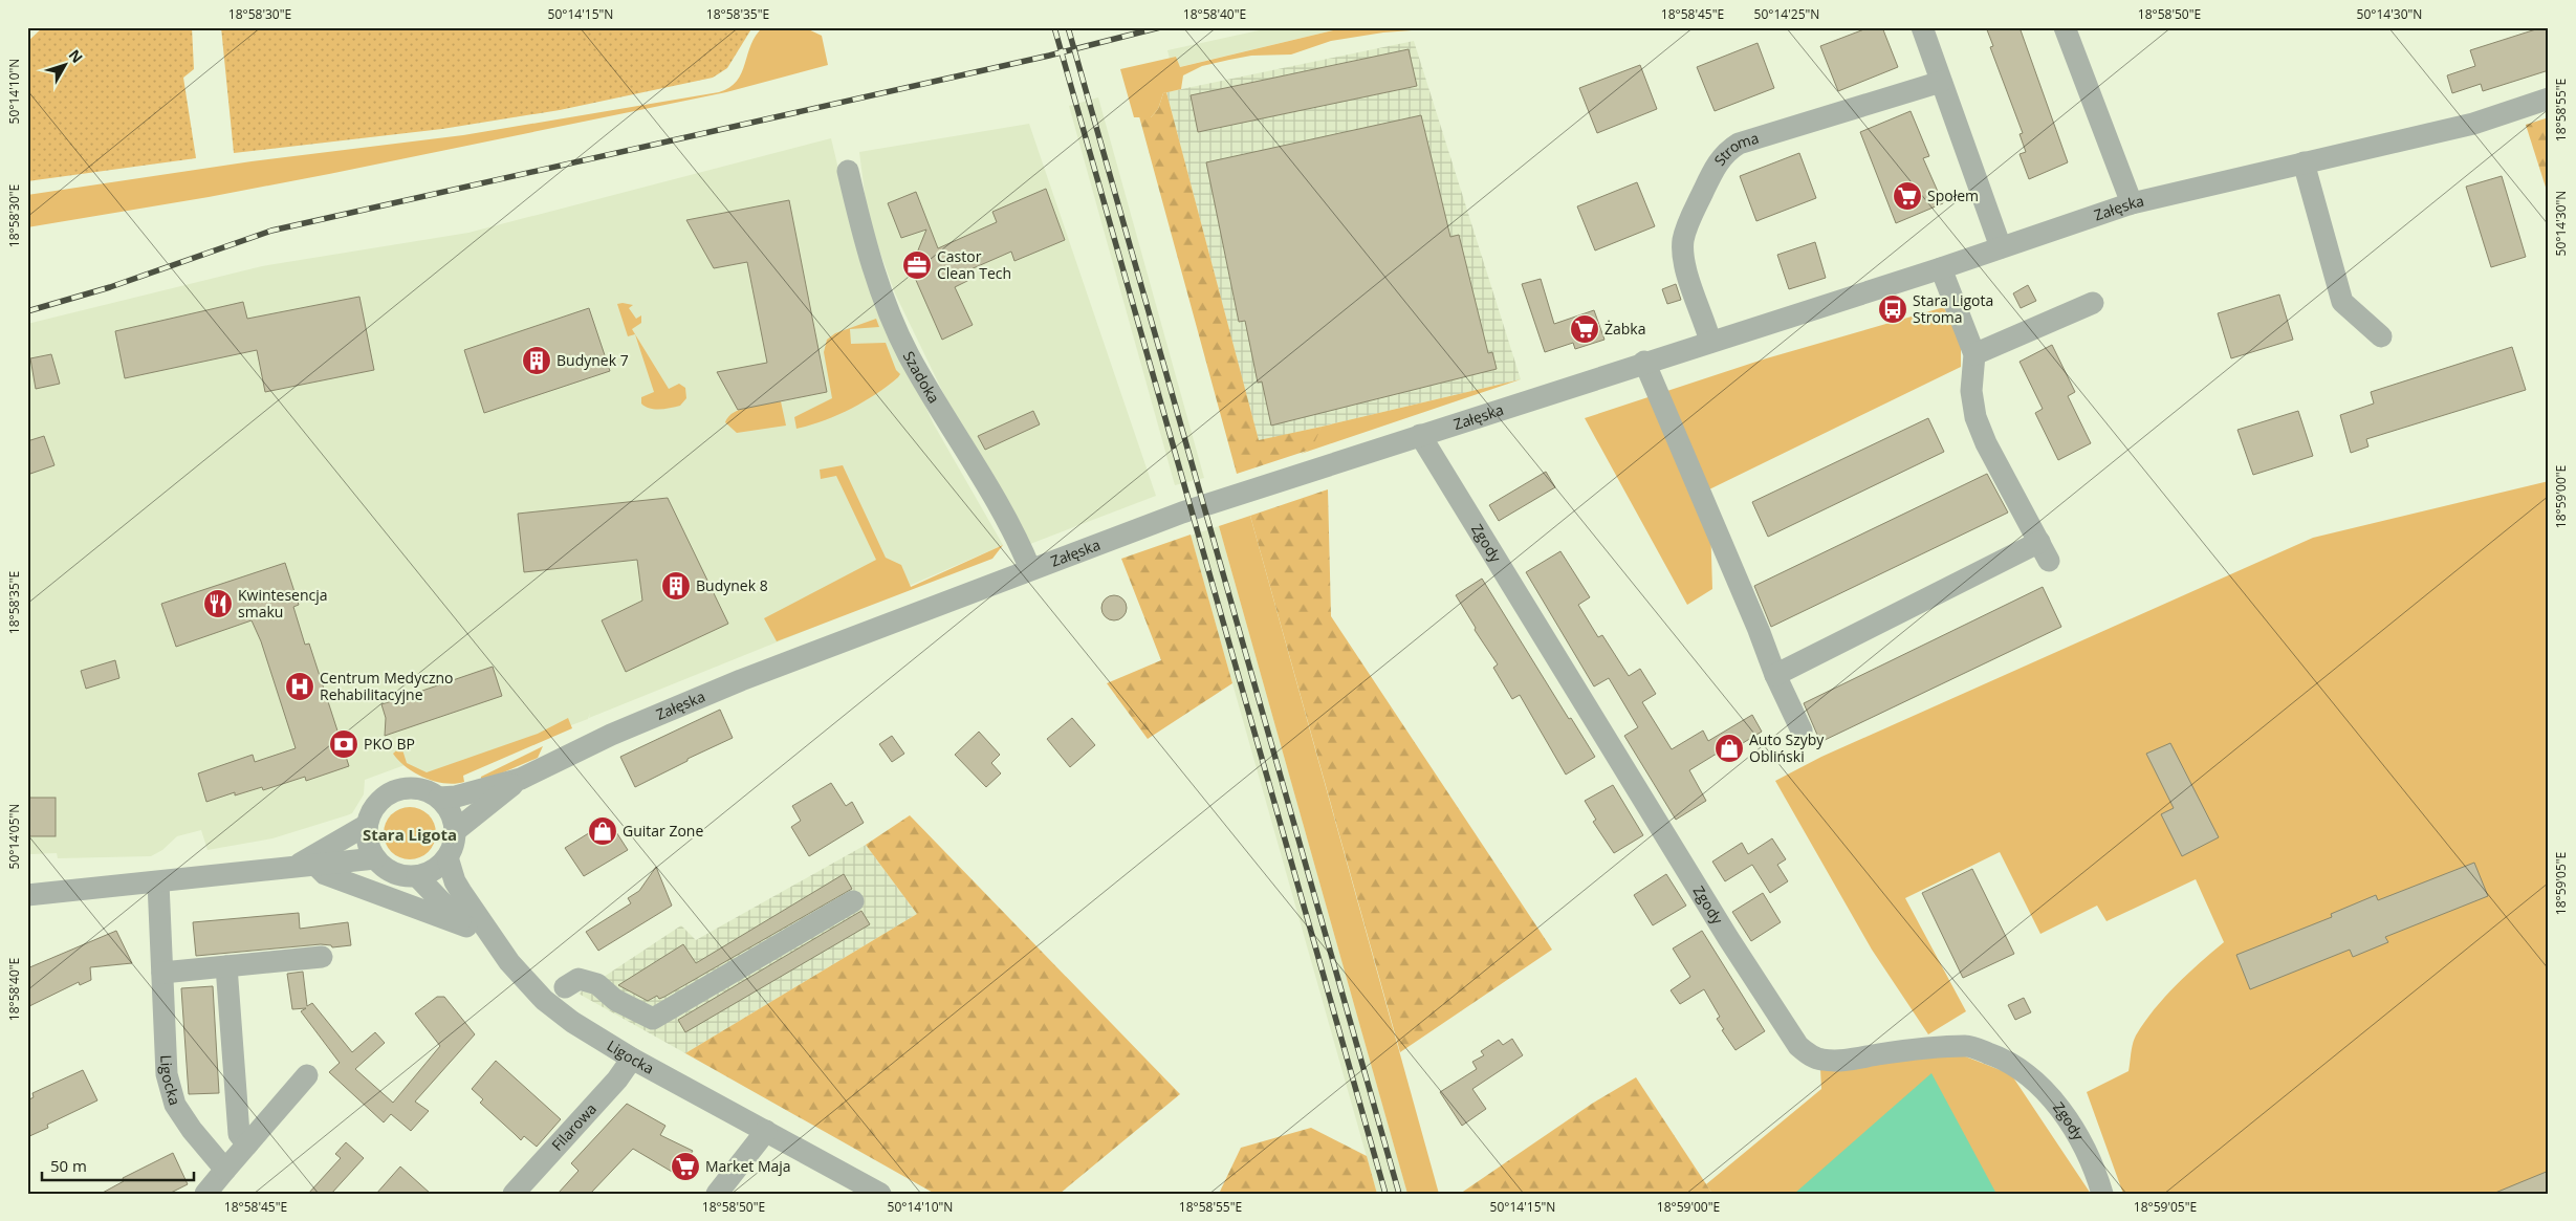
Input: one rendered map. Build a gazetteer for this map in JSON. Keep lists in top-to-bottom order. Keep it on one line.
{"streets":{"street":["Stroma","Załęska","Szadoka","Zgody","Ligocka","Filarowa"]},"crossings":[["Stroma","Załęska"],["Załęska","Szadoka"],["Załęska","Zgody"],["Załęska","Ligocka"],["Ligocka","Filarowa"]],"districts":["Stara Ligota"],"places":{"supermarket":["Społem","Żabka","Market Maja"],"office":["Castor Clean Tech"],"bus stop":["Stara Ligota Stroma"],"building":["Budynek 7","Budynek 8"],"restaurant":["Kwintesencja smaku"],"hospital":["Centrum Medyczno Rehabilitacyjne"],"bank":["PKO BP"],"shop":["Auto Szyby Obliński","Guitar Zone"]},"scale_bar":"50 m","north":"top right","coordinates":["18°58'30\"E","50°14'15\"N","18°58'35\"E","18°58'40\"E","18°58'45\"E","50°14'25\"N","18°58'50\"E","50°14'30\"N","50°14'10\"N","18°58'55\"E","18°59'00\"E","50°14'05\"N","18°59'05\"E"]}
